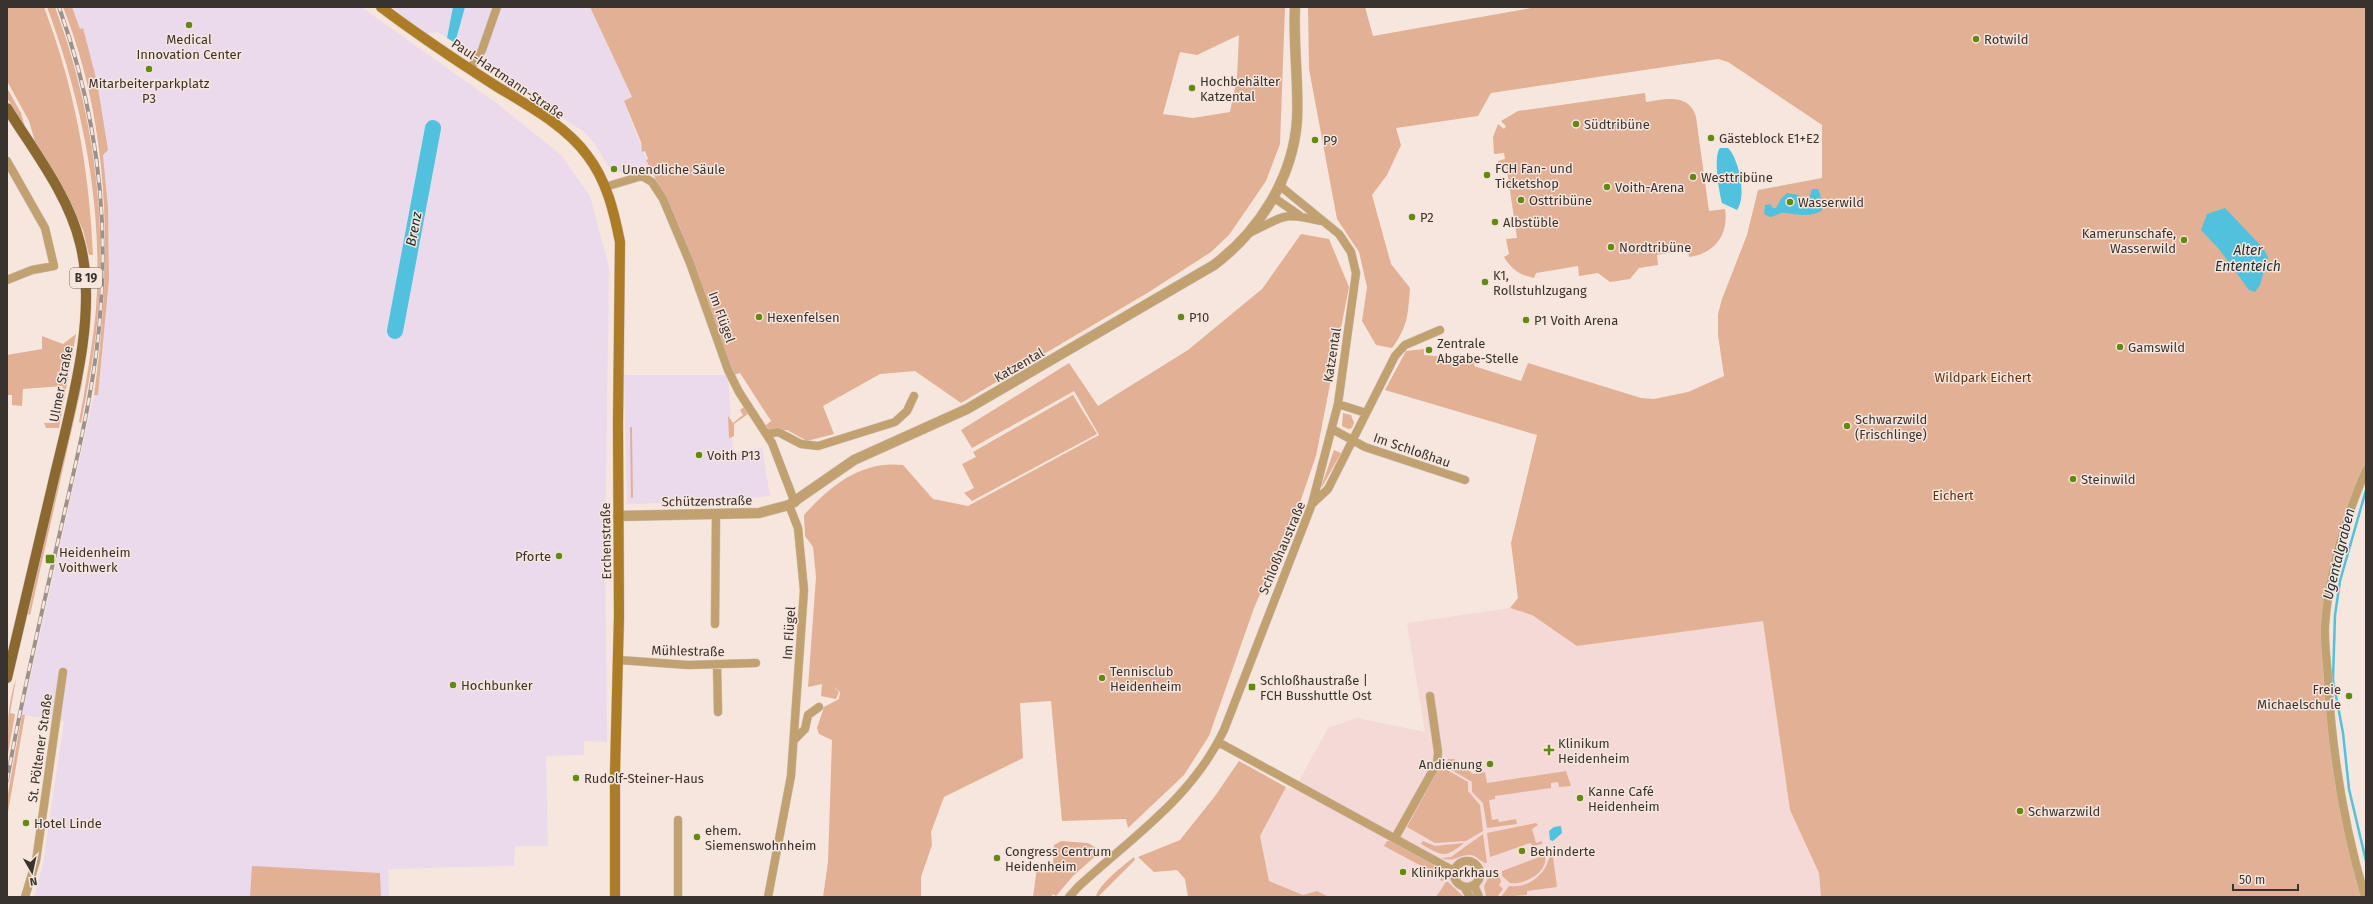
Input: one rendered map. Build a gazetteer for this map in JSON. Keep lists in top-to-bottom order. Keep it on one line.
{"streets":{"main road":["Paul-Hartmann-Straße","B 19","Ulmer Straße","Erchenstraße"],"street":["Im Flügel","Katzental","Im Schloßhau","Schützenstraße","Schloßhaustraße","Mühlestraße","St. Pöltener Straße"]},"crossings":[["Paul-Hartmann-Straße","Im Flügel"],["Paul-Hartmann-Straße","Erchenstraße"],["Im Flügel","Katzental"],["Im Flügel","Schützenstraße"],["Im Flügel","Erchenstraße"],["Katzental","Im Schloßhau"],["Katzental","Schützenstraße"],["Katzental","Schloßhaustraße"],["Im Schloßhau","Schloßhaustraße"],["Schützenstraße","Erchenstraße"],["Erchenstraße","Mühlestraße"]],"water":["Brenz","Alter Ententeich","Ugentalgraben"],"parks":["Wildpark Eichert","Eichert"],"places":{"other":["Medical Innovation Center","Rotwild","Mitarbeiterparkplatz P3","Hochbehälter Katzental","Südtribüne","Gästeblock E1+E2","P9","Unendliche Säule","FCH Fan- und Ticketshop","Westtribüne","Voith-Arena","Osttribüne","Wasserwild","P2","Albstüble","Kamerunschafe, Wasserwild","Nordtribüne","K1, Rollstuhlzugang","Hexenfelsen","P10","P1 Voith Arena","Gamswild","Zentrale Abgabe-Stelle","Schwarzwild (Frischlinge)","Voith P13","Steinwild","Pforte","Tennisclub Heidenheim","Hochbunker","Freie Michaelschule","Andienung","Rudolf-Steiner-Haus","Kanne Café Heidenheim","Schwarzwild","Hotel Linde","ehem. Siemenswohnheim","Behinderte","Congress Centrum Heidenheim","Klinikparkhaus"],"transit":["Heidenheim Voithwerk","Schloßhaustraße | FCH Busshuttle Ost"],"health":["Klinikum Heidenheim"]},"scale_bar":"50 m","north":"bottom"}
